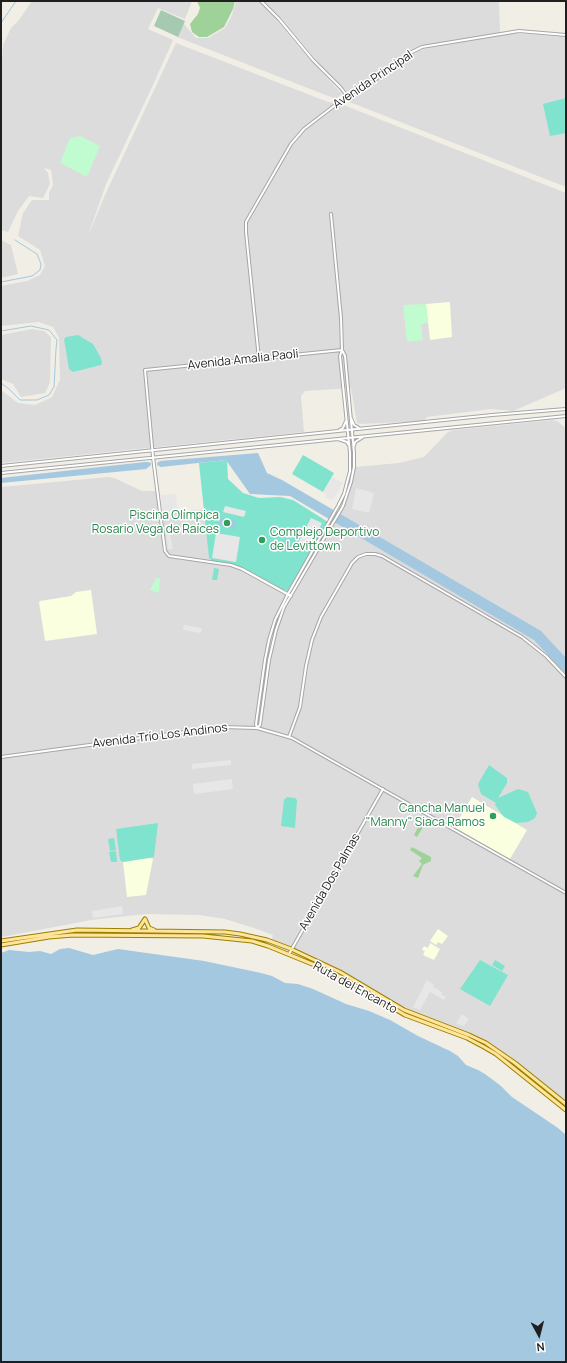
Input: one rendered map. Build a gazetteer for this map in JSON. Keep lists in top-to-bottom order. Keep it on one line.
{"streets":{"main road":["Ruta del Encanto"],"street":["Avenida Principal","Avenida Amalia Paoli","Avenida Trío Los Andinos","Avenida Dos Palmas"]},"crossings":[["Avenida Principal","Avenida Amalia Paoli"],["Avenida Trío Los Andinos","Avenida Dos Palmas"],["Avenida Dos Palmas","Ruta del Encanto"]],"places":["Piscina Olímpica Rosario Vega de Raíces","Complejo Deportivo de Levittown","Cancha Manuel \"Manny\" Siaca Ramos"],"north":"bottom"}
